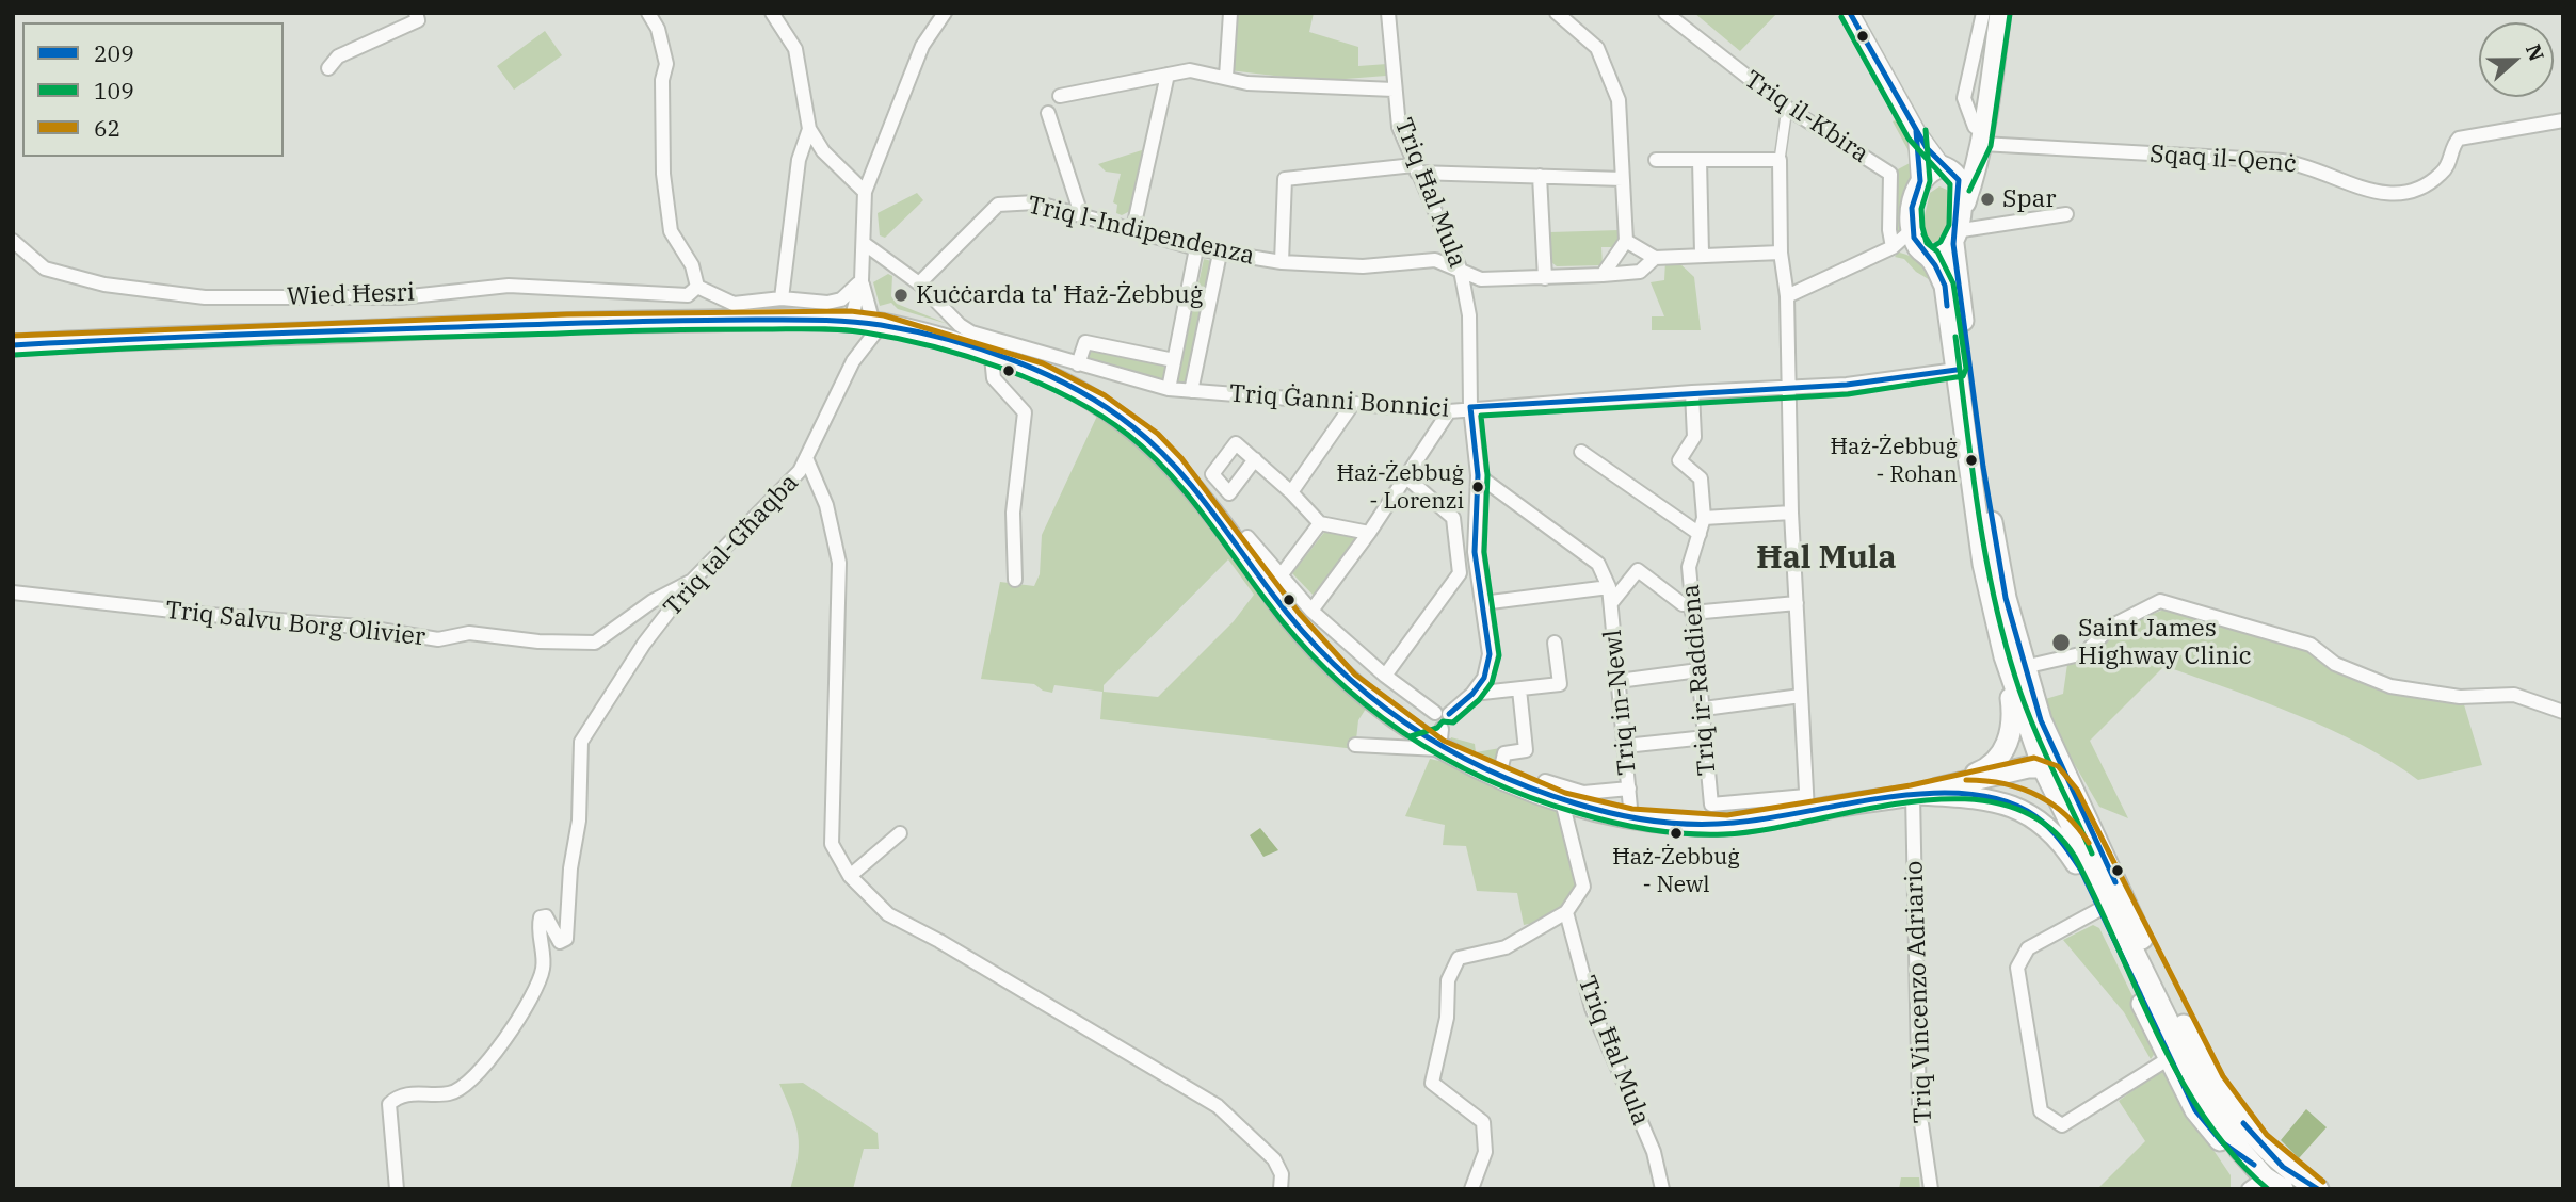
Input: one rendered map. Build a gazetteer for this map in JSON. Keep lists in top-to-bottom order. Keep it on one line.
{"streets":{"street":["Triq il-Kbira","Sqaq il-Qenċ","Triq Ħal Mula","Triq l-Indipendenza","Wied Ħesri","Triq Ġanni Bonnici","Triq tal-Għaqba","Triq Salvu Borg Olivier","Triq ir-Raddiena","Triq in-Newl","Triq Vincenzo Adriario"]},"crossings":[["Triq Ħal Mula","Triq l-Indipendenza"],["Triq Ħal Mula","Triq Ġanni Bonnici"],["Triq l-Indipendenza","Triq Ġanni Bonnici"],["Triq Ġanni Bonnici","Triq ir-Raddiena"],["Triq tal-Għaqba","Triq Salvu Borg Olivier"]],"districts":["Ħal Mula"],"places":["Spar","Kuċċarda ta' Ħaż-Żebbuġ","Ħaż-Żebbuġ - Rohan","Ħaż-Żebbuġ - Lorenzi","Saint James Highway Clinic","Ħaż-Żebbuġ - Newl"],"lines":["transit line 209","transit line 109","transit line 62"],"legend":["209","109","62"],"north":"right"}
